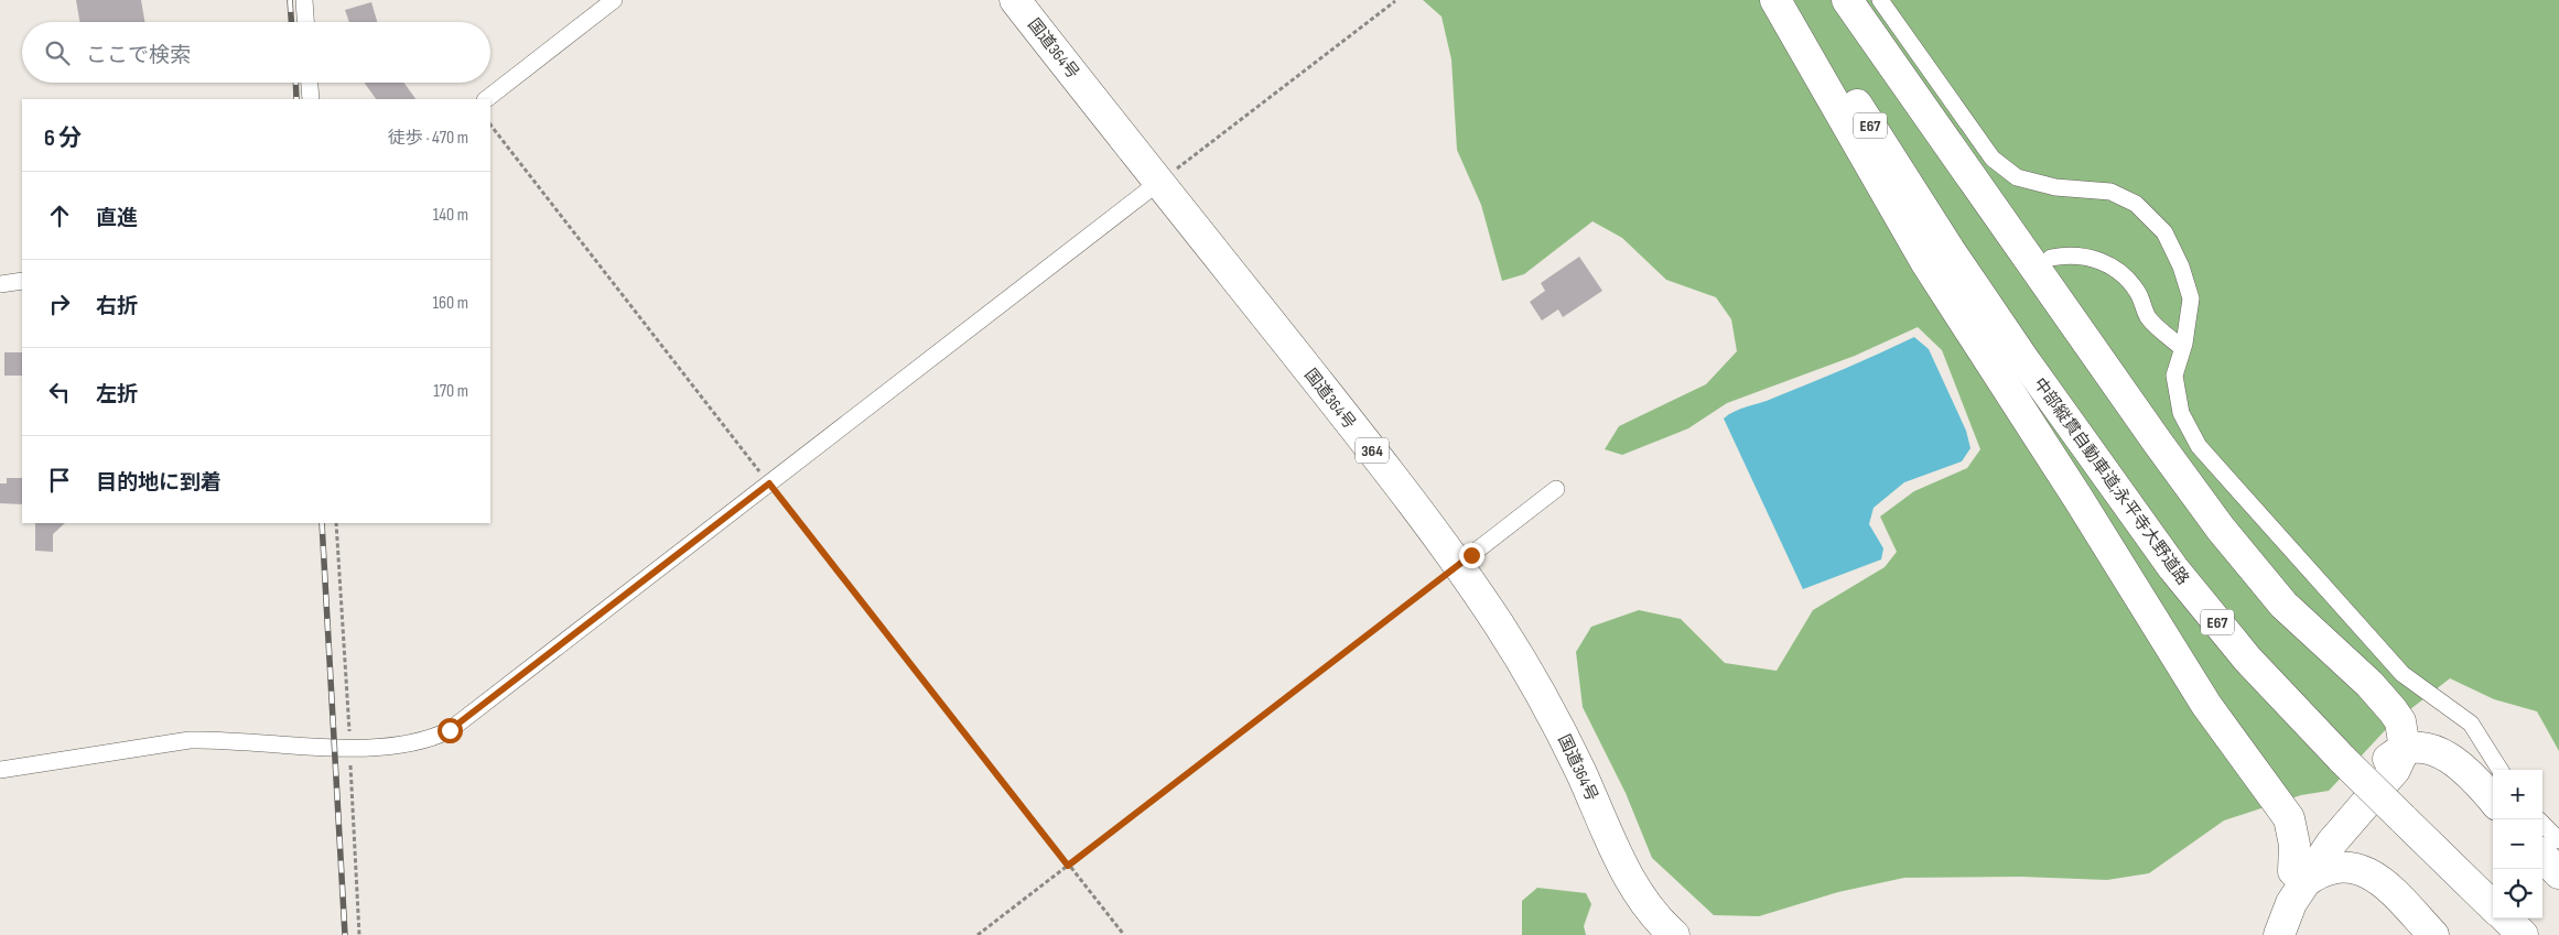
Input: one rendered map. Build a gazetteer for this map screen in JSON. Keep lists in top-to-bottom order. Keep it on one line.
{"streets":{"highway":["国道364号","E67","364","中部縦貫自動車道;永平寺大野道路"]},"page":{"search":"ここで検索","heading":["6 分","徒歩 · 470 m"],"list":[["直進","140 m"],["右折","160 m"],["左折","170 m"],"目的地に到着"],"map_buttons":["+","−"]}}
